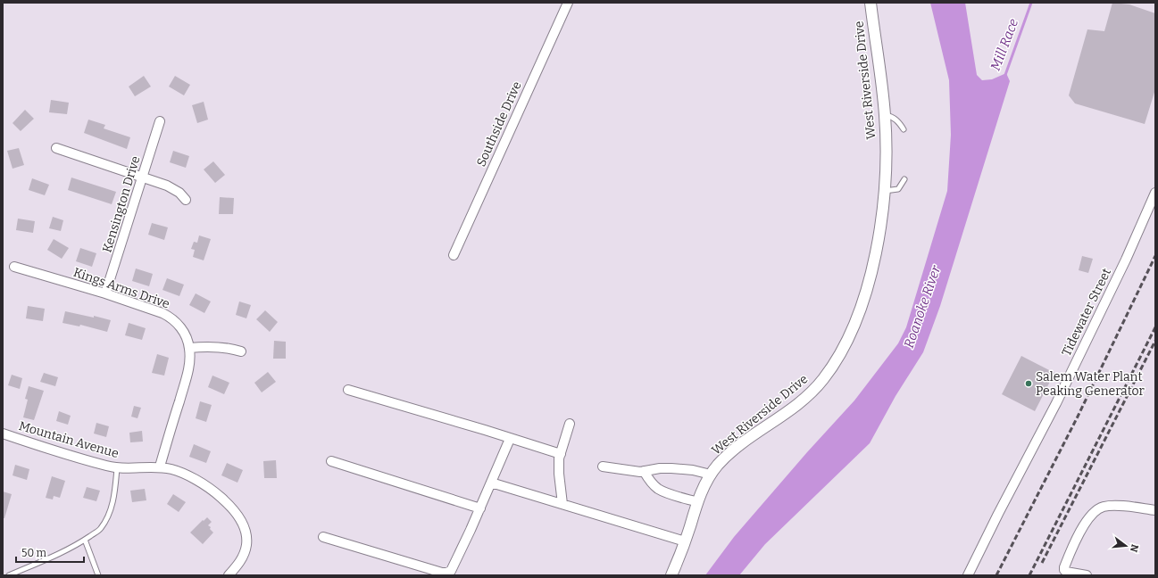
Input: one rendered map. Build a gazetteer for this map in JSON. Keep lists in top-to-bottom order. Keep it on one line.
{"streets":{"street":["West Riverside Drive","Southside Drive","Kensington Drive","Kings Arms Drive","Tidewater Street","Mountain Avenue"]},"crossings":[["Kensington Drive","Kings Arms Drive"],["Kings Arms Drive","Mountain Avenue"]],"water":["Mill Race","Roanoke River"],"places":["Salem Water Plant Peaking Generator"],"scale_bar":"50 m","north":"right"}
